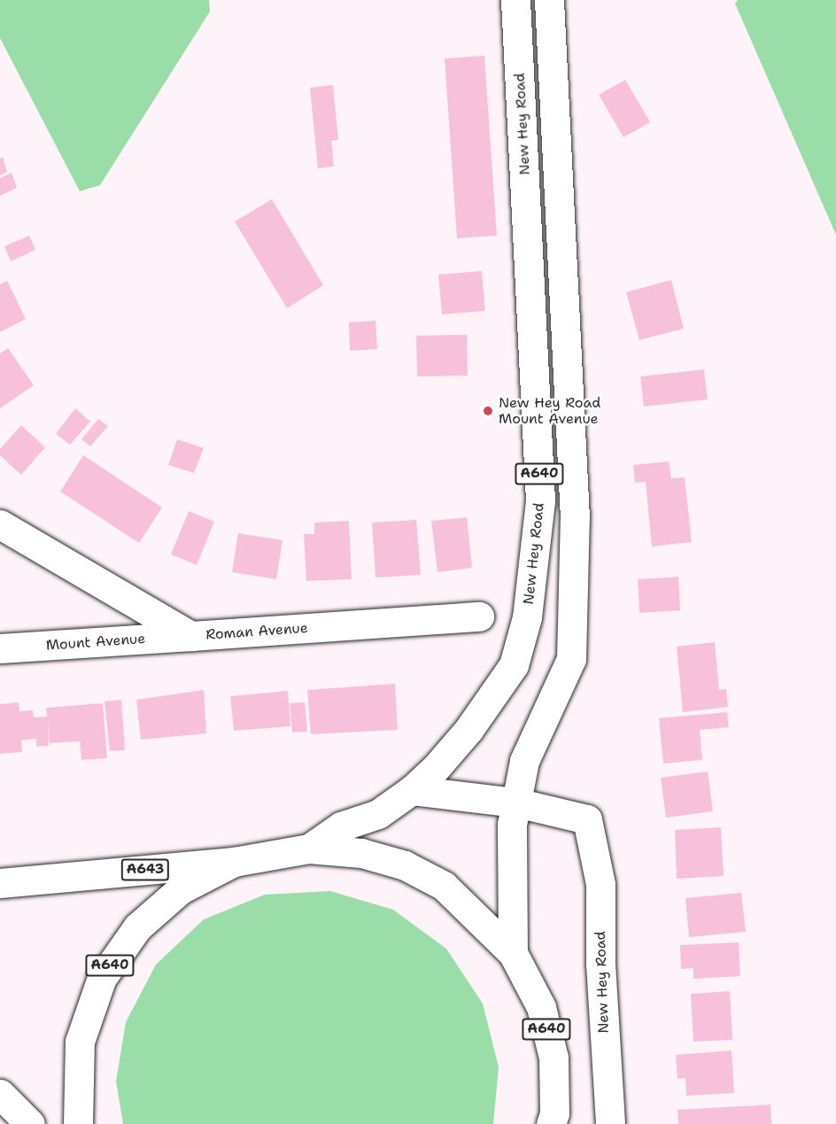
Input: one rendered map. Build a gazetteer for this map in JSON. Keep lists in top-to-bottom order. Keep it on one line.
{"streets":{"main road":["New Hey Road","A640","Roman Avenue","Mount Avenue","A643"]},"crossings":[["New Hey Road","A640"],["A640","A643"],["Roman Avenue","Mount Avenue"]],"places":["New Hey Road Mount Avenue"]}
